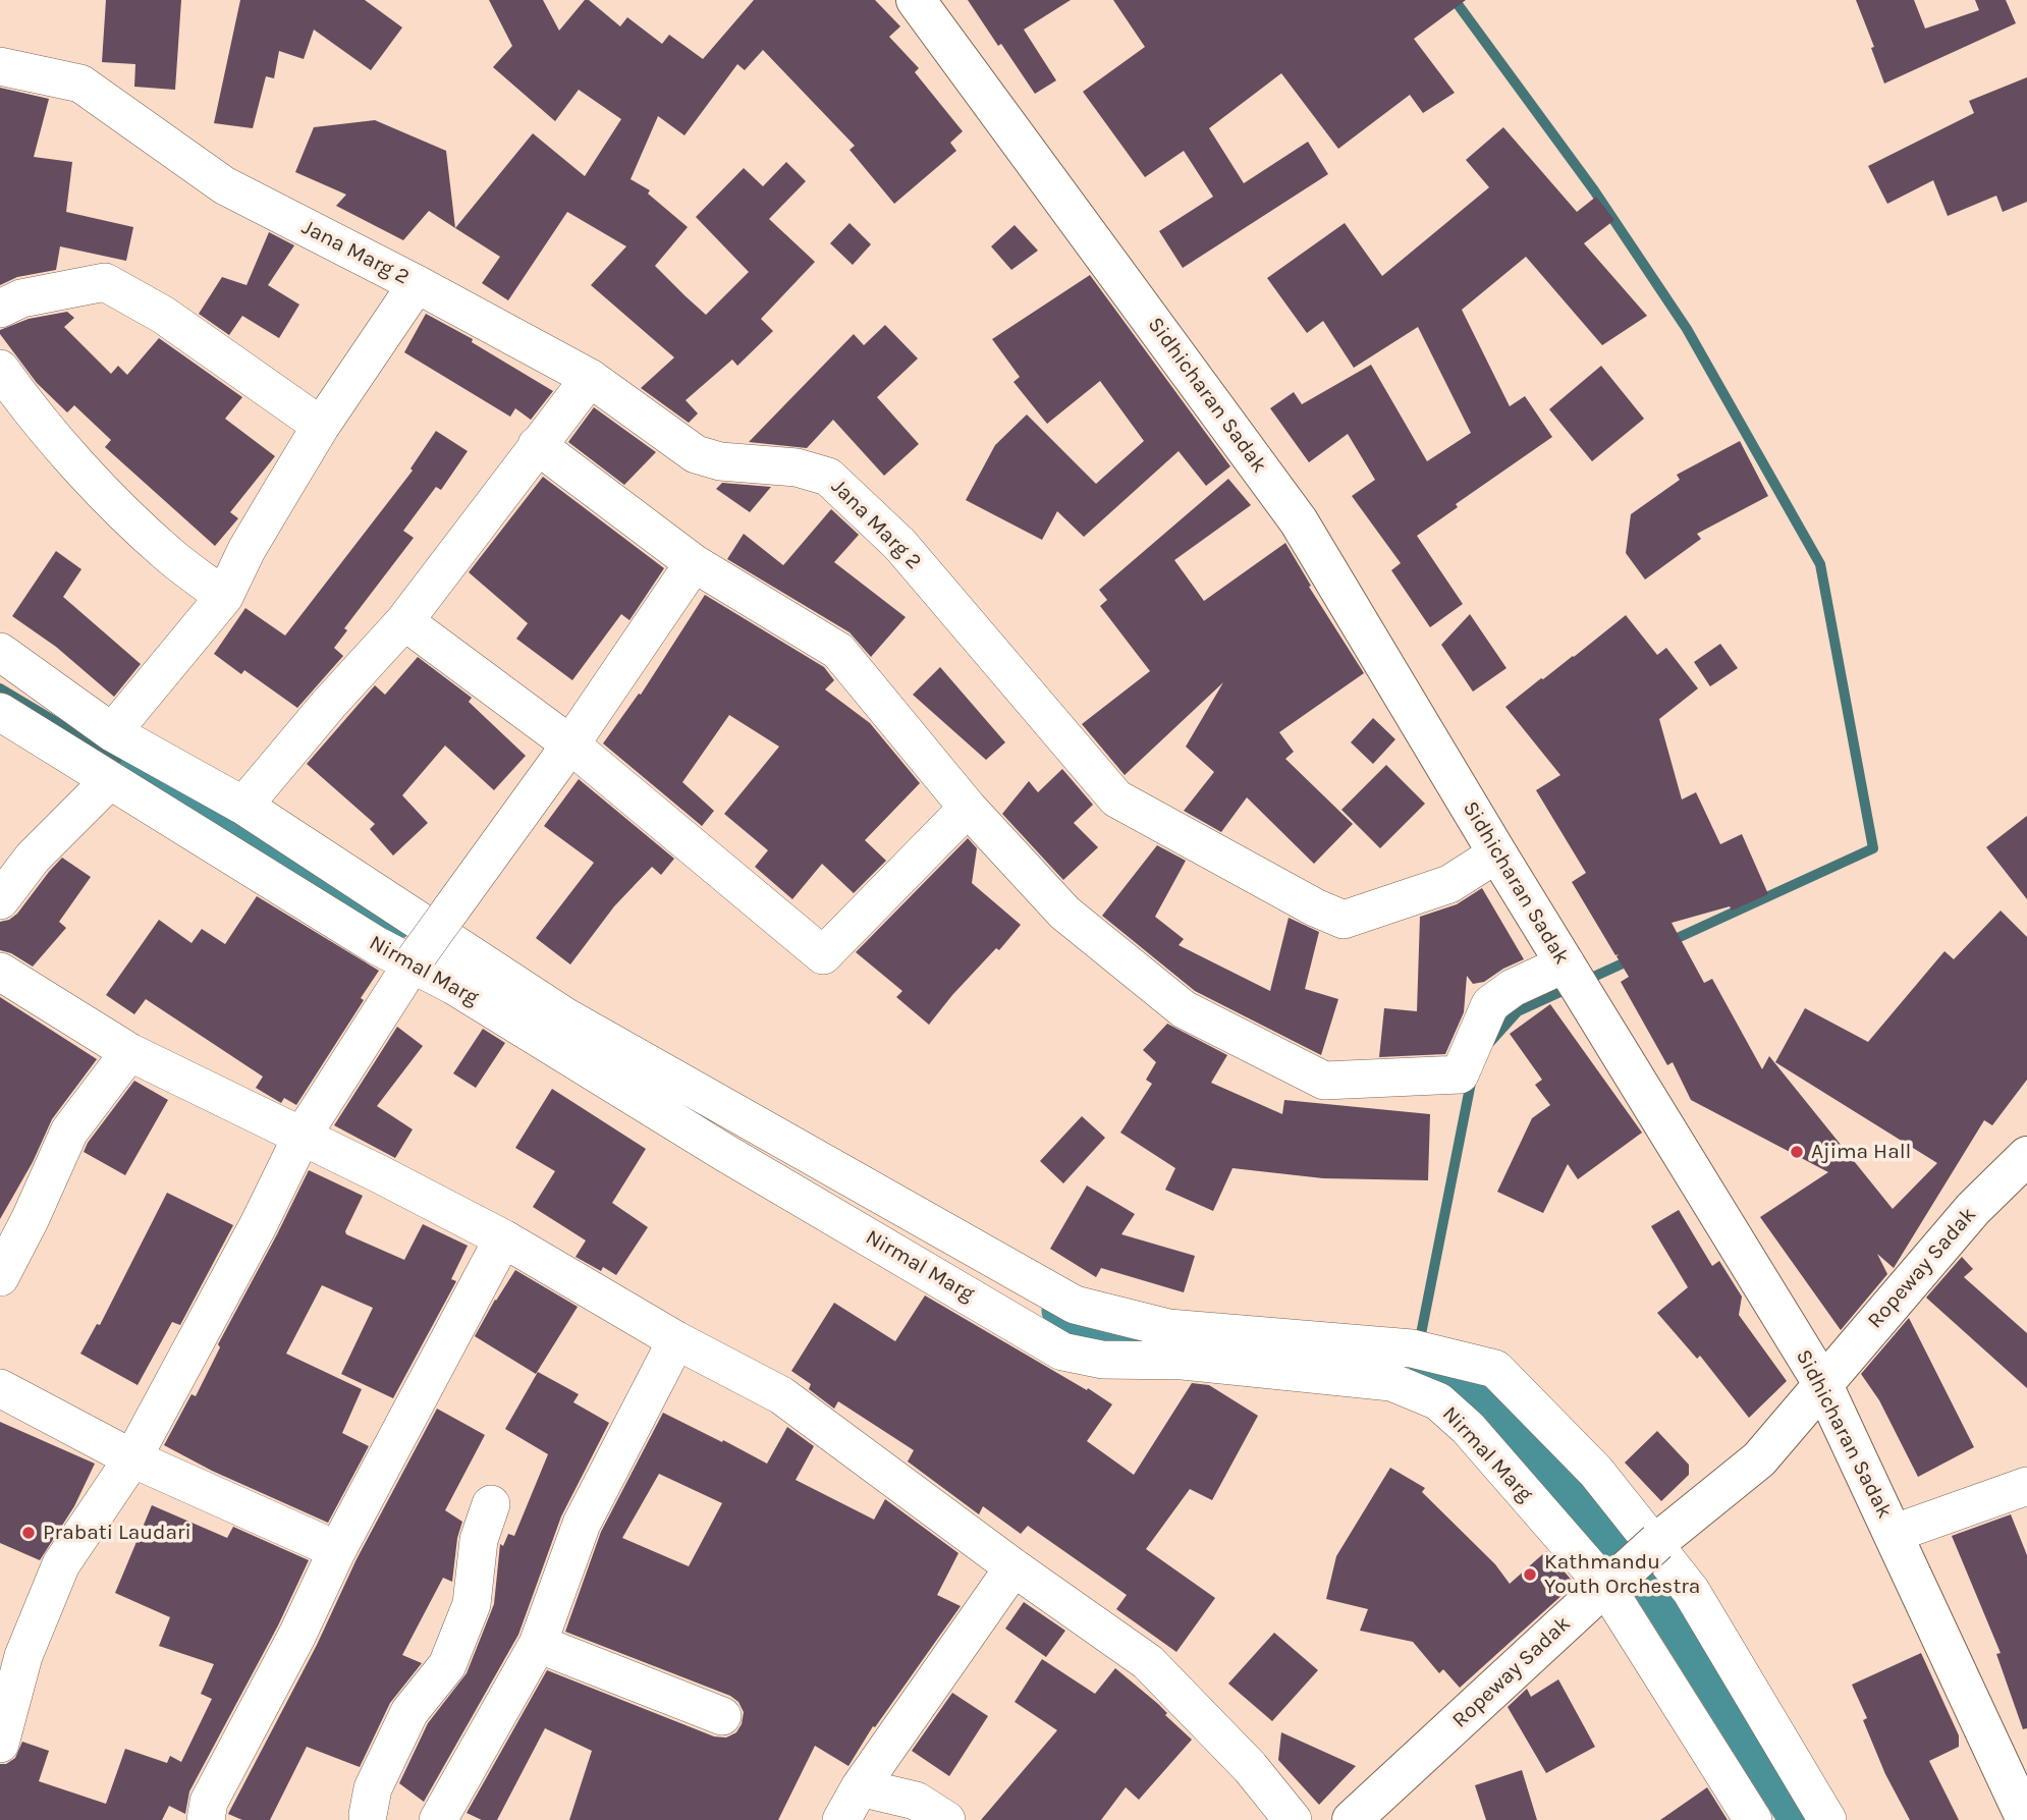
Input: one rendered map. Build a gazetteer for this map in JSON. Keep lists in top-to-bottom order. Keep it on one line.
{"streets":{"main road":["Sidhicharan Sadak","Ropeway Sadak"],"street":["Jana Marg 2","Nirmal Marg"]},"crossings":[["Jana Marg 2","Sidhicharan Sadak"],["Sidhicharan Sadak","Ropeway Sadak"],["Nirmal Marg","Ropeway Sadak"]],"places":["Ajima Hall","Prabati Laudari","Kathmandu Youth Orchestra"]}
